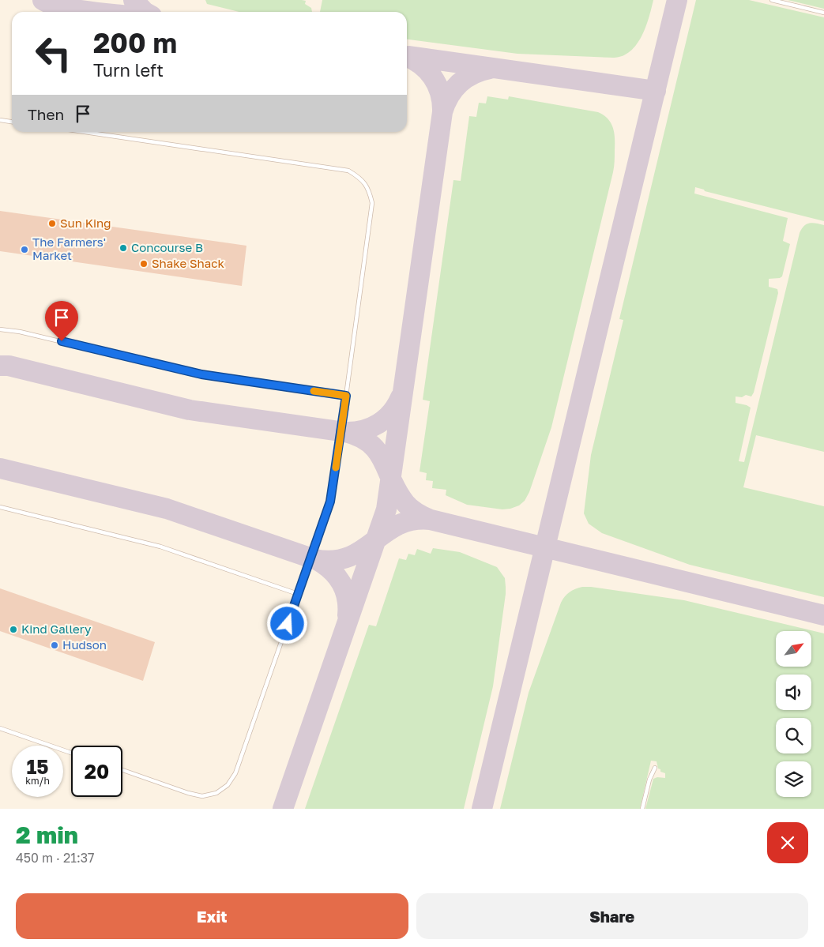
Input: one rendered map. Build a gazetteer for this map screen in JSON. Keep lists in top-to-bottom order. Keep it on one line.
{"places":["Sun King","Concourse B","The Farmers' Market","Shake Shack","Kind Gallery","Hudson"],"north":"top right","page":{"turn":["200 m","Turn left"],"then":"Then","speed":"15 km/h","limit":"20","heading":["2 min","450 m · 21:37"],"buttons":["Exit","Share"]}}
